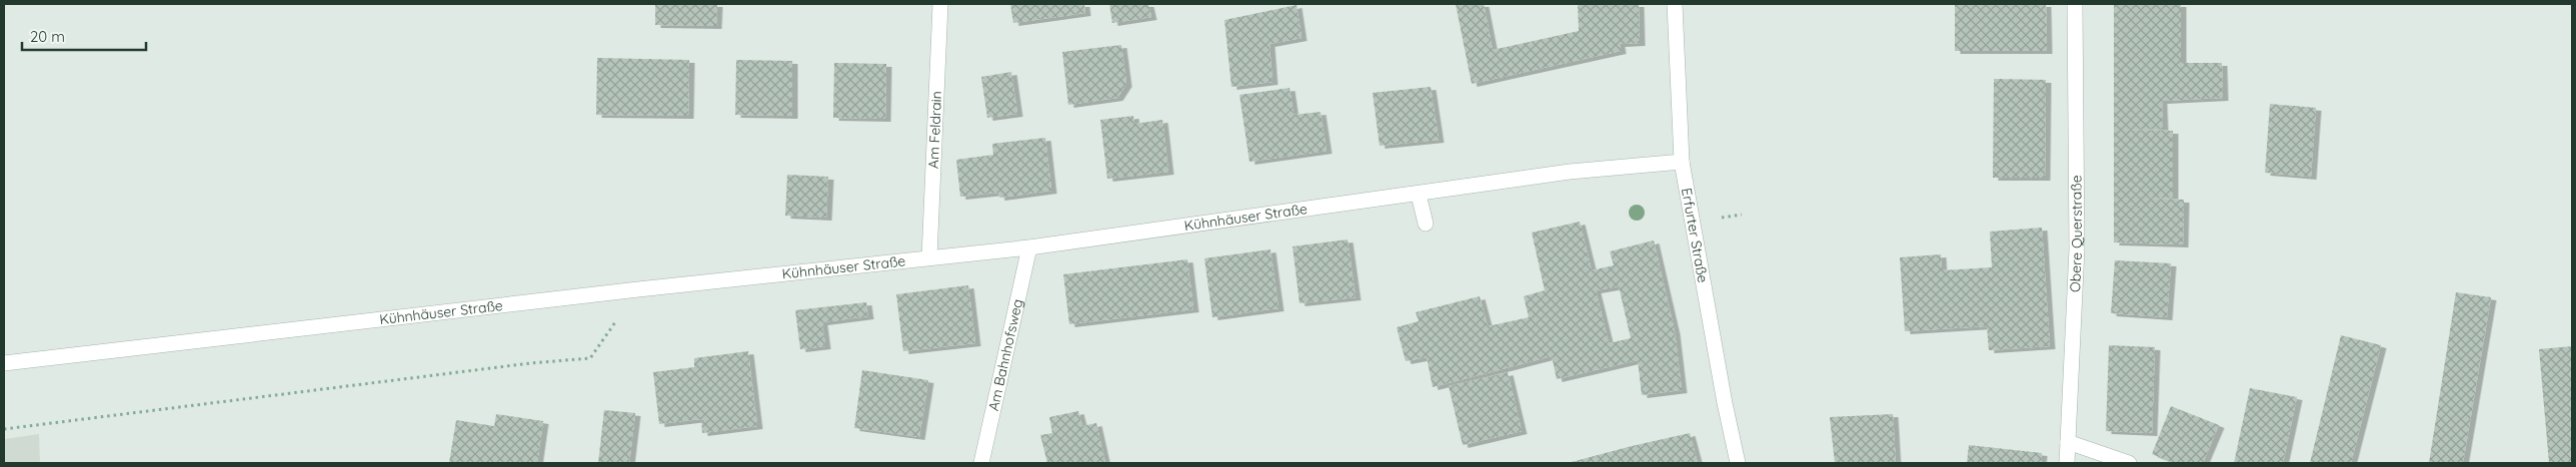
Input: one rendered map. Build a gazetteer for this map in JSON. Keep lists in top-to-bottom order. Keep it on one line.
{"streets":{"street":["Am Feldrain","Kühnhäuser Straße","Obere Querstraße","Erfurter Straße","Am Bahnhofsweg"]},"crossings":[["Am Feldrain","Kühnhäuser Straße"],["Kühnhäuser Straße","Erfurter Straße"],["Kühnhäuser Straße","Am Bahnhofsweg"]],"scale_bar":"20 m"}
